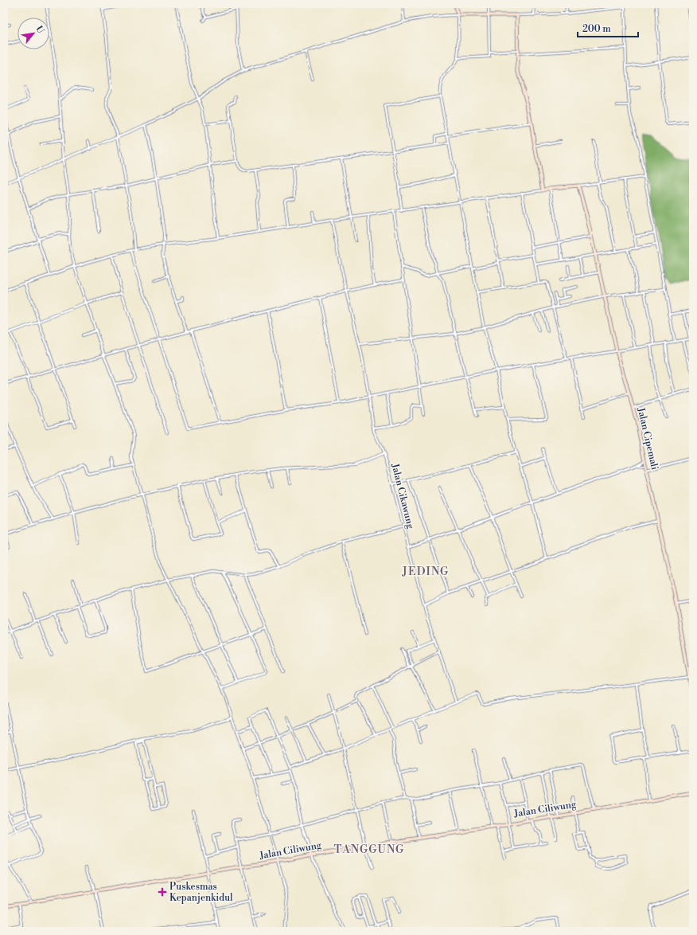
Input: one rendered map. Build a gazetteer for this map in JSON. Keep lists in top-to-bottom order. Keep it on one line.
{"streets":{"main road":["Jalan Cipemali","Jalan Ciliwung"],"street":["Jalan Cikawung"]},"districts":["JEDING","TANGGUNG"],"places":{"health":["Puskesmas Kepanjenkidul"]},"scale_bar":"200 m","north":"top right"}
